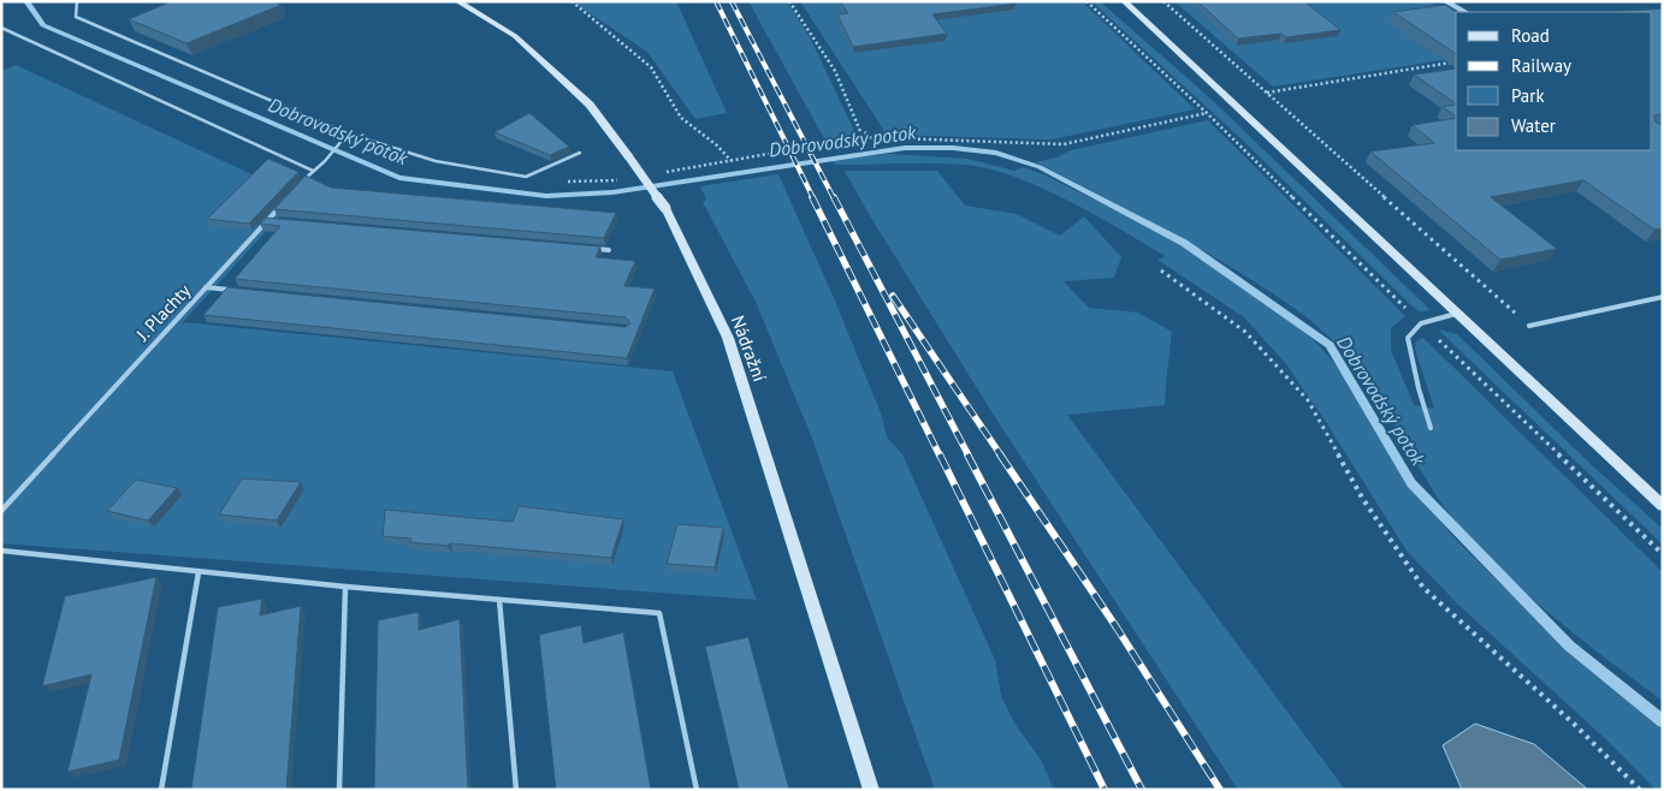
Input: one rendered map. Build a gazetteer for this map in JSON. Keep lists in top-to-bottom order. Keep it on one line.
{"streets":{"main road":["Nádražní"],"lane":["J. Plachty"]},"water":["Dobrovodský potok"],"legend":["Road","Railway","Park","Water"]}
